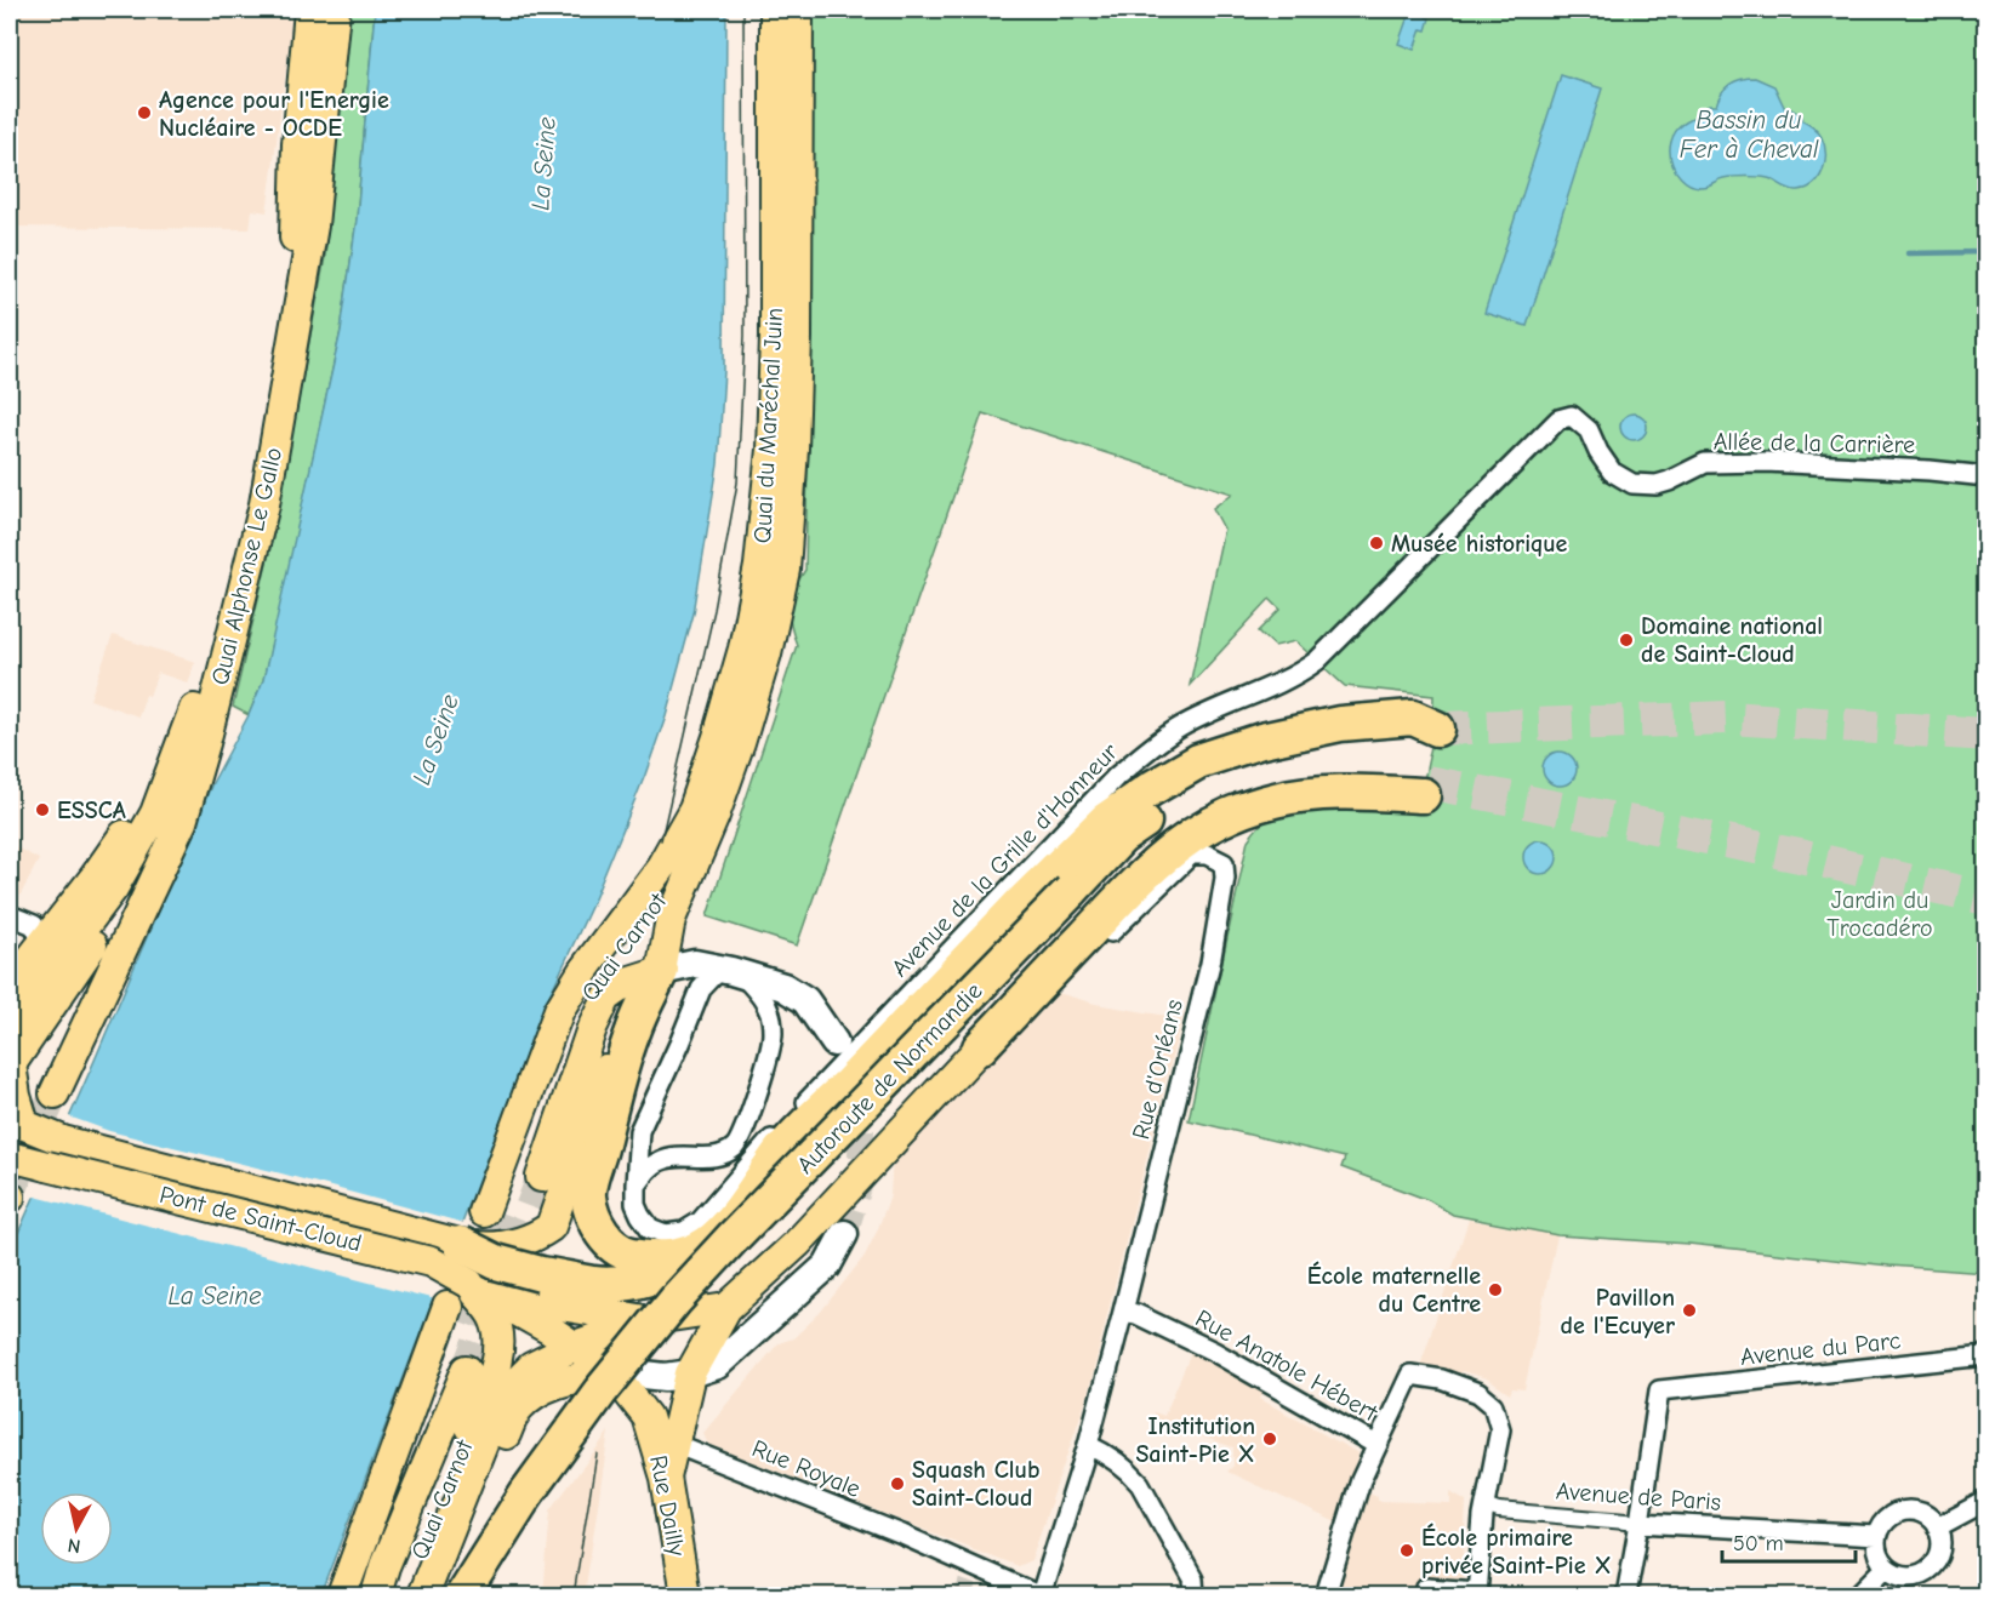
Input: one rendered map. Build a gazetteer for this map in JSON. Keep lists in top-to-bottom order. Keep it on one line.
{"streets":{"highway":["Autoroute de Normandie"],"main road":["Quai du Maréchal Juin","Quai Alphonse Le Gallo","Quai Carnot","Pont de Saint-Cloud","Rue Dailly"],"street":["Allée de la Carrière","Avenue de la Grille d'Honneur","Rue d'Orléans","Avenue du Parc","Rue Anatole Hébert","Rue Royale","Avenue de Paris"]},"crossings":[["Quai du Maréchal Juin","Quai Carnot"],["Allée de la Carrière","Avenue de la Grille d'Honneur"],["Quai Carnot","Pont de Saint-Cloud"],["Rue d'Orléans","Autoroute de Normandie"],["Rue d'Orléans","Rue Anatole Hébert"],["Rue d'Orléans","Rue Royale"],["Pont de Saint-Cloud","Rue Dailly"],["Avenue du Parc","Avenue de Paris"],["Rue Anatole Hébert","Avenue de Paris"]],"water":["Bassin du Fer à Cheval","La Seine"],"parks":["Jardin du Trocadéro"],"places":["Agence pour l'Energie Nucléaire - OCDE","Musée historique","Domaine national de Saint-Cloud","ESSCA","École maternelle du Centre","Pavillon de l'Ecuyer","Institution Saint-Pie X","Squash Club Saint-Cloud","École primaire privée Saint-Pie X"],"scale_bar":"50 m","north":"bottom"}
